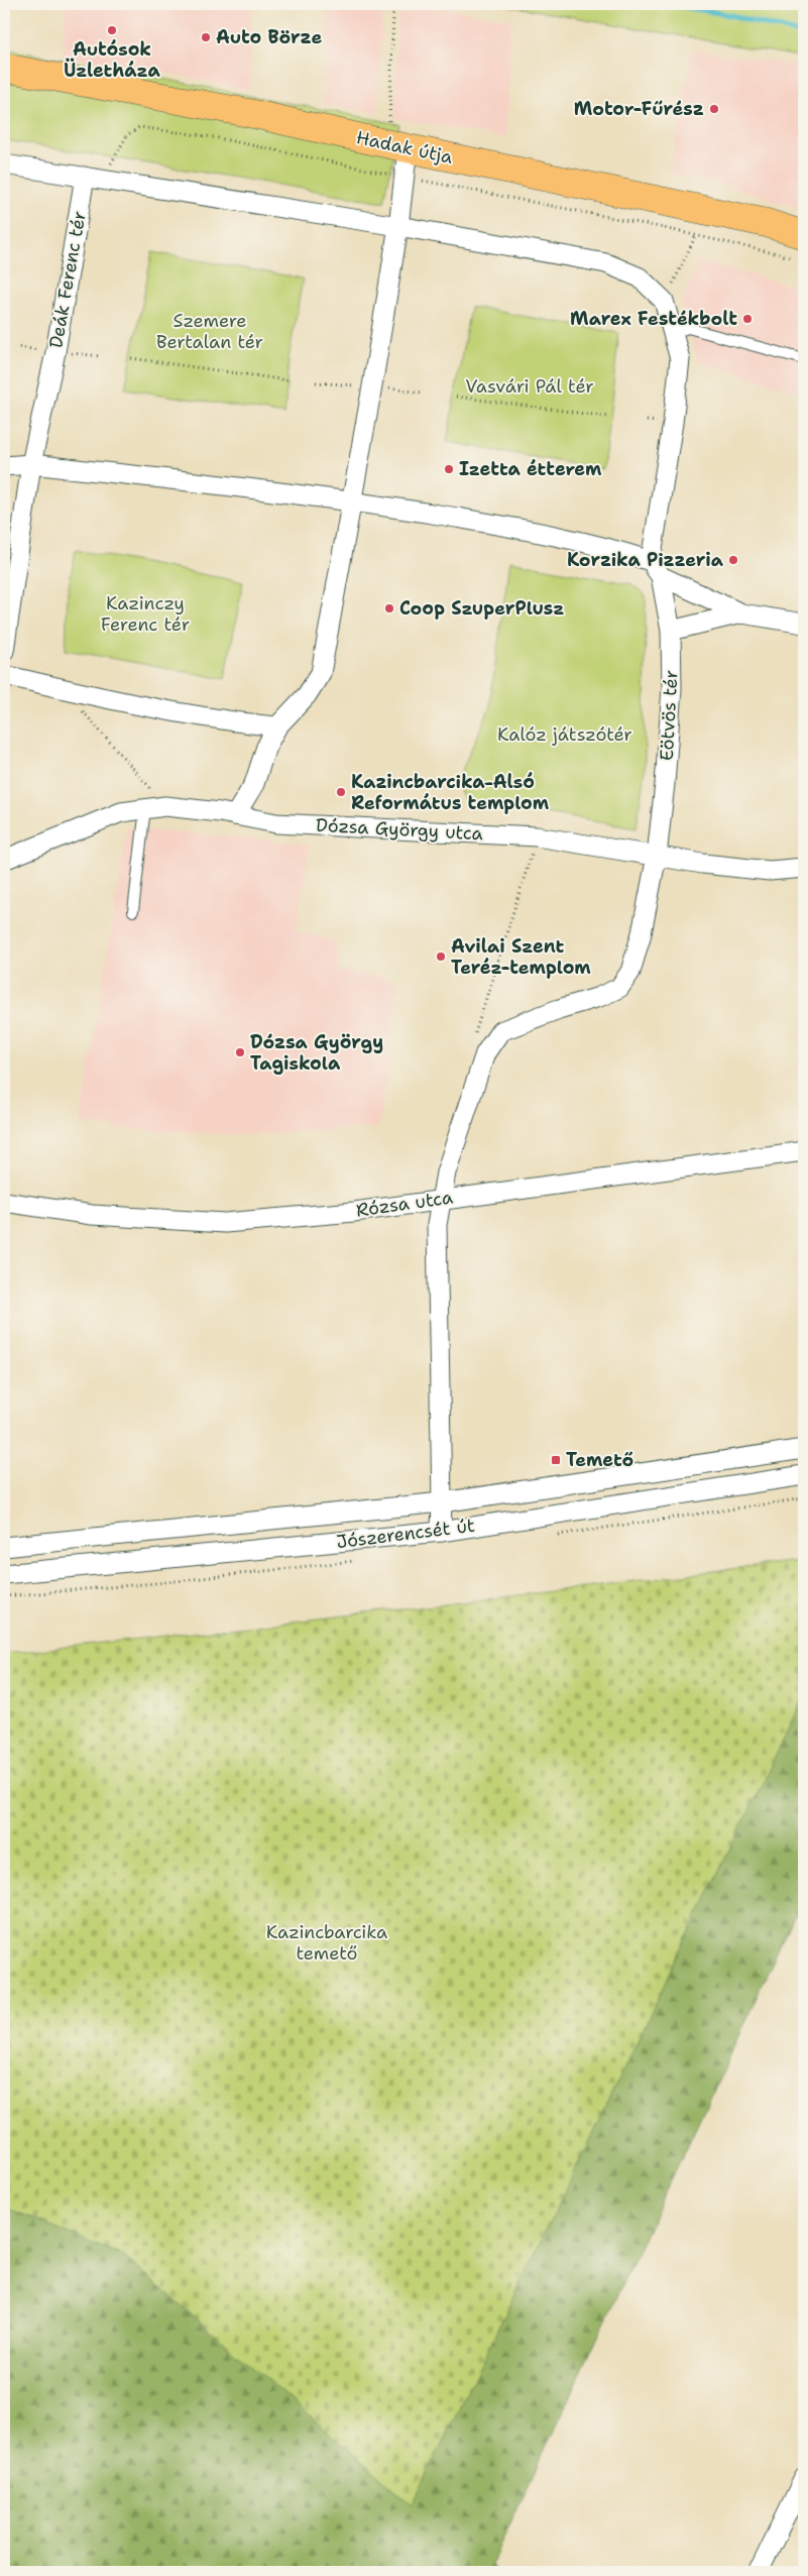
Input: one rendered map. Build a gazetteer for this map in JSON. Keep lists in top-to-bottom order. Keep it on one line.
{"streets":{"main road":["Hadak útja"],"street":["Deák Ferenc tér","Eötvös tér","Dózsa György utca","Rózsa utca","Jószerencsét út"]},"crossings":[["Eötvös tér","Dózsa György utca"],["Eötvös tér","Rózsa utca"],["Eötvös tér","Jószerencsét út"]],"parks":["Szemere Bertalan tér","Vasvári Pál tér","Kazinczy Ferenc tér","Kalóz játszótér","Kazincbarcika temető"],"places":{"other":["Autósok Üzletháza","Auto Börze","Motor-Fűrész","Marex Festékbolt","Izetta étterem","Korzika Pizzeria","Coop SzuperPlusz","Kazincbarcika-Alsó Református templom","Avilai Szent Teréz-templom","Dózsa György Tagiskola"],"transit":["Temető"]}}
